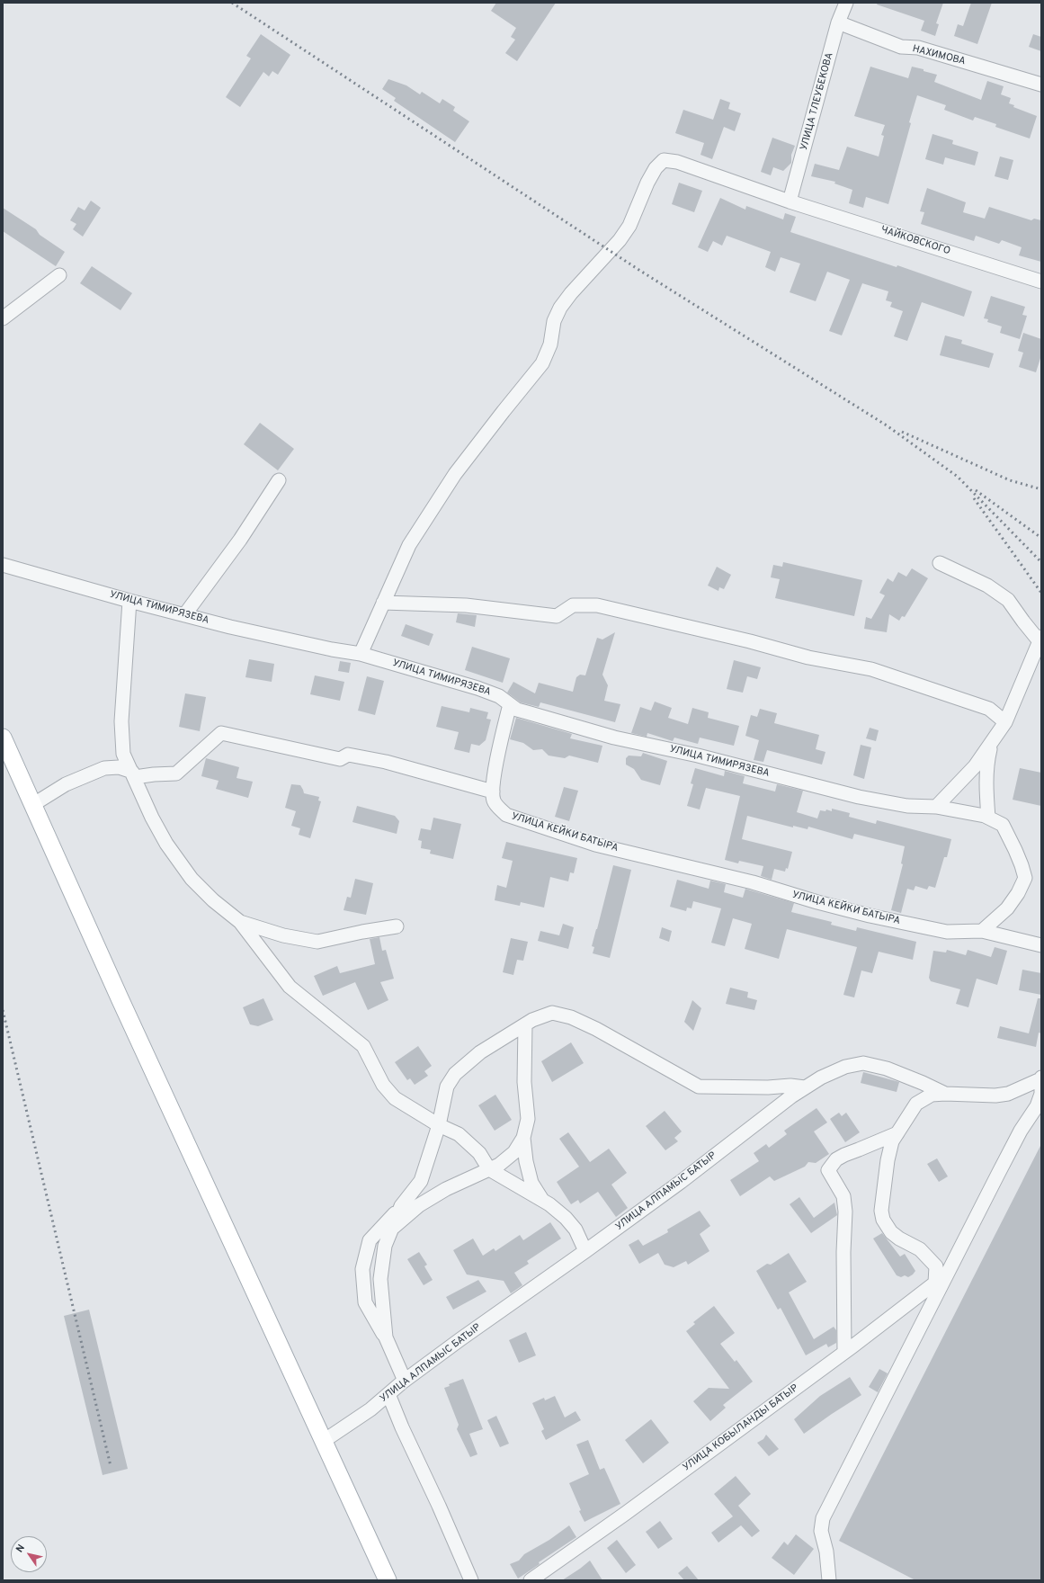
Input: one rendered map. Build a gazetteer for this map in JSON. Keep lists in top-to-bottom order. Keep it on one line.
{"streets":{"street":["НАХИМОВА","УЛИЦА ТЛЕУБЕКОВА","ЧАЙКОВСКОГО","УЛИЦА ТИМИРЯЗЕВА","УЛИЦА КЕЙКИ БАТЫРА","УЛИЦА АЛПАМЫС БАТЫР","УЛИЦА КОБЫЛАНДЫ БАТЫР"]},"crossings":[["НАХИМОВА","УЛИЦА ТЛЕУБЕКОВА"],["УЛИЦА ТЛЕУБЕКОВА","ЧАЙКОВСКОГО"],["УЛИЦА ТИМИРЯЗЕВА","УЛИЦА КЕЙКИ БАТЫРА"]],"north":"top left"}
